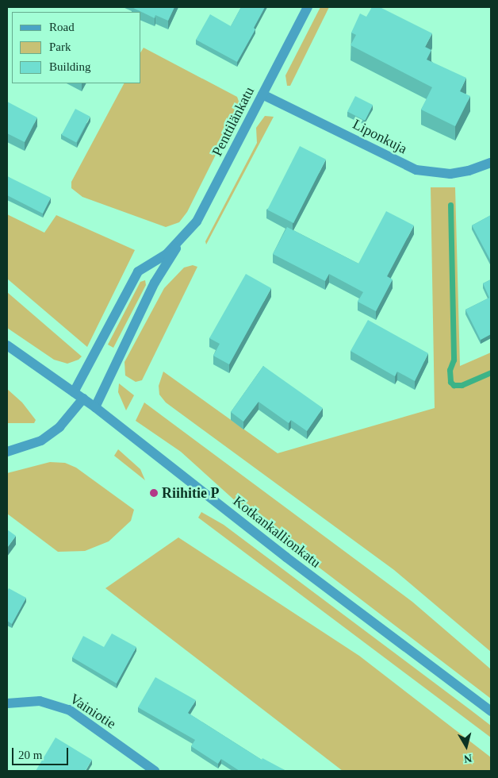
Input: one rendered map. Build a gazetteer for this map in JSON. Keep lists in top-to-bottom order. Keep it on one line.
{"streets":{"street":["Penttilänkatu","Liponkuja","Kotkankallionkatu","Vainiotie"]},"crossings":[["Penttilänkatu","Liponkuja"],["Penttilänkatu","Kotkankallionkatu"]],"places":["Riihitie P"],"legend":["Road","Park","Building"],"scale_bar":"20 m","north":"bottom"}
